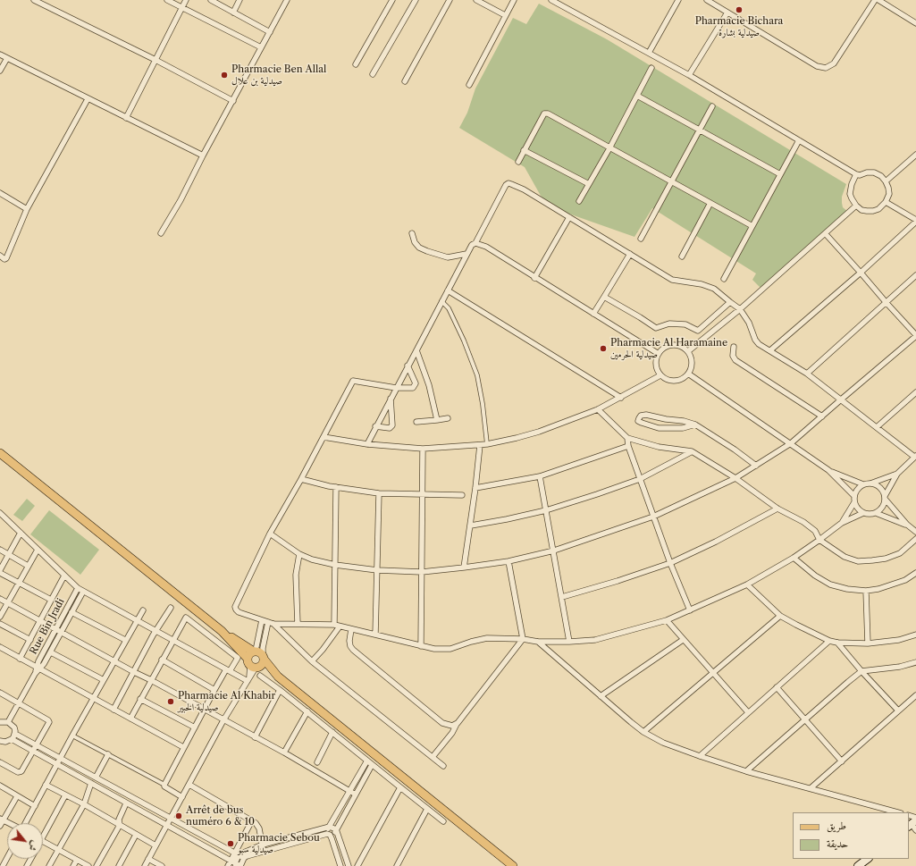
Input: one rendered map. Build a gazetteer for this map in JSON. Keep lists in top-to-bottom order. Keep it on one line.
{"streets":{"street":["Rue Bin Jradi"]},"places":["Pharmacie Bichara صيدلية بشارة","Pharmacie Ben Allal صيدلية بن علال","Pharmacie Al Haramaine صيدلية الحرمين","Pharmacie Al Khabir صيدلية الخبير","Arrêt de bus numéro 6 & 10","Pharmacie Sebou صيدلية سبو"],"legend":["طريق","حديقة"],"north":"bottom right"}
